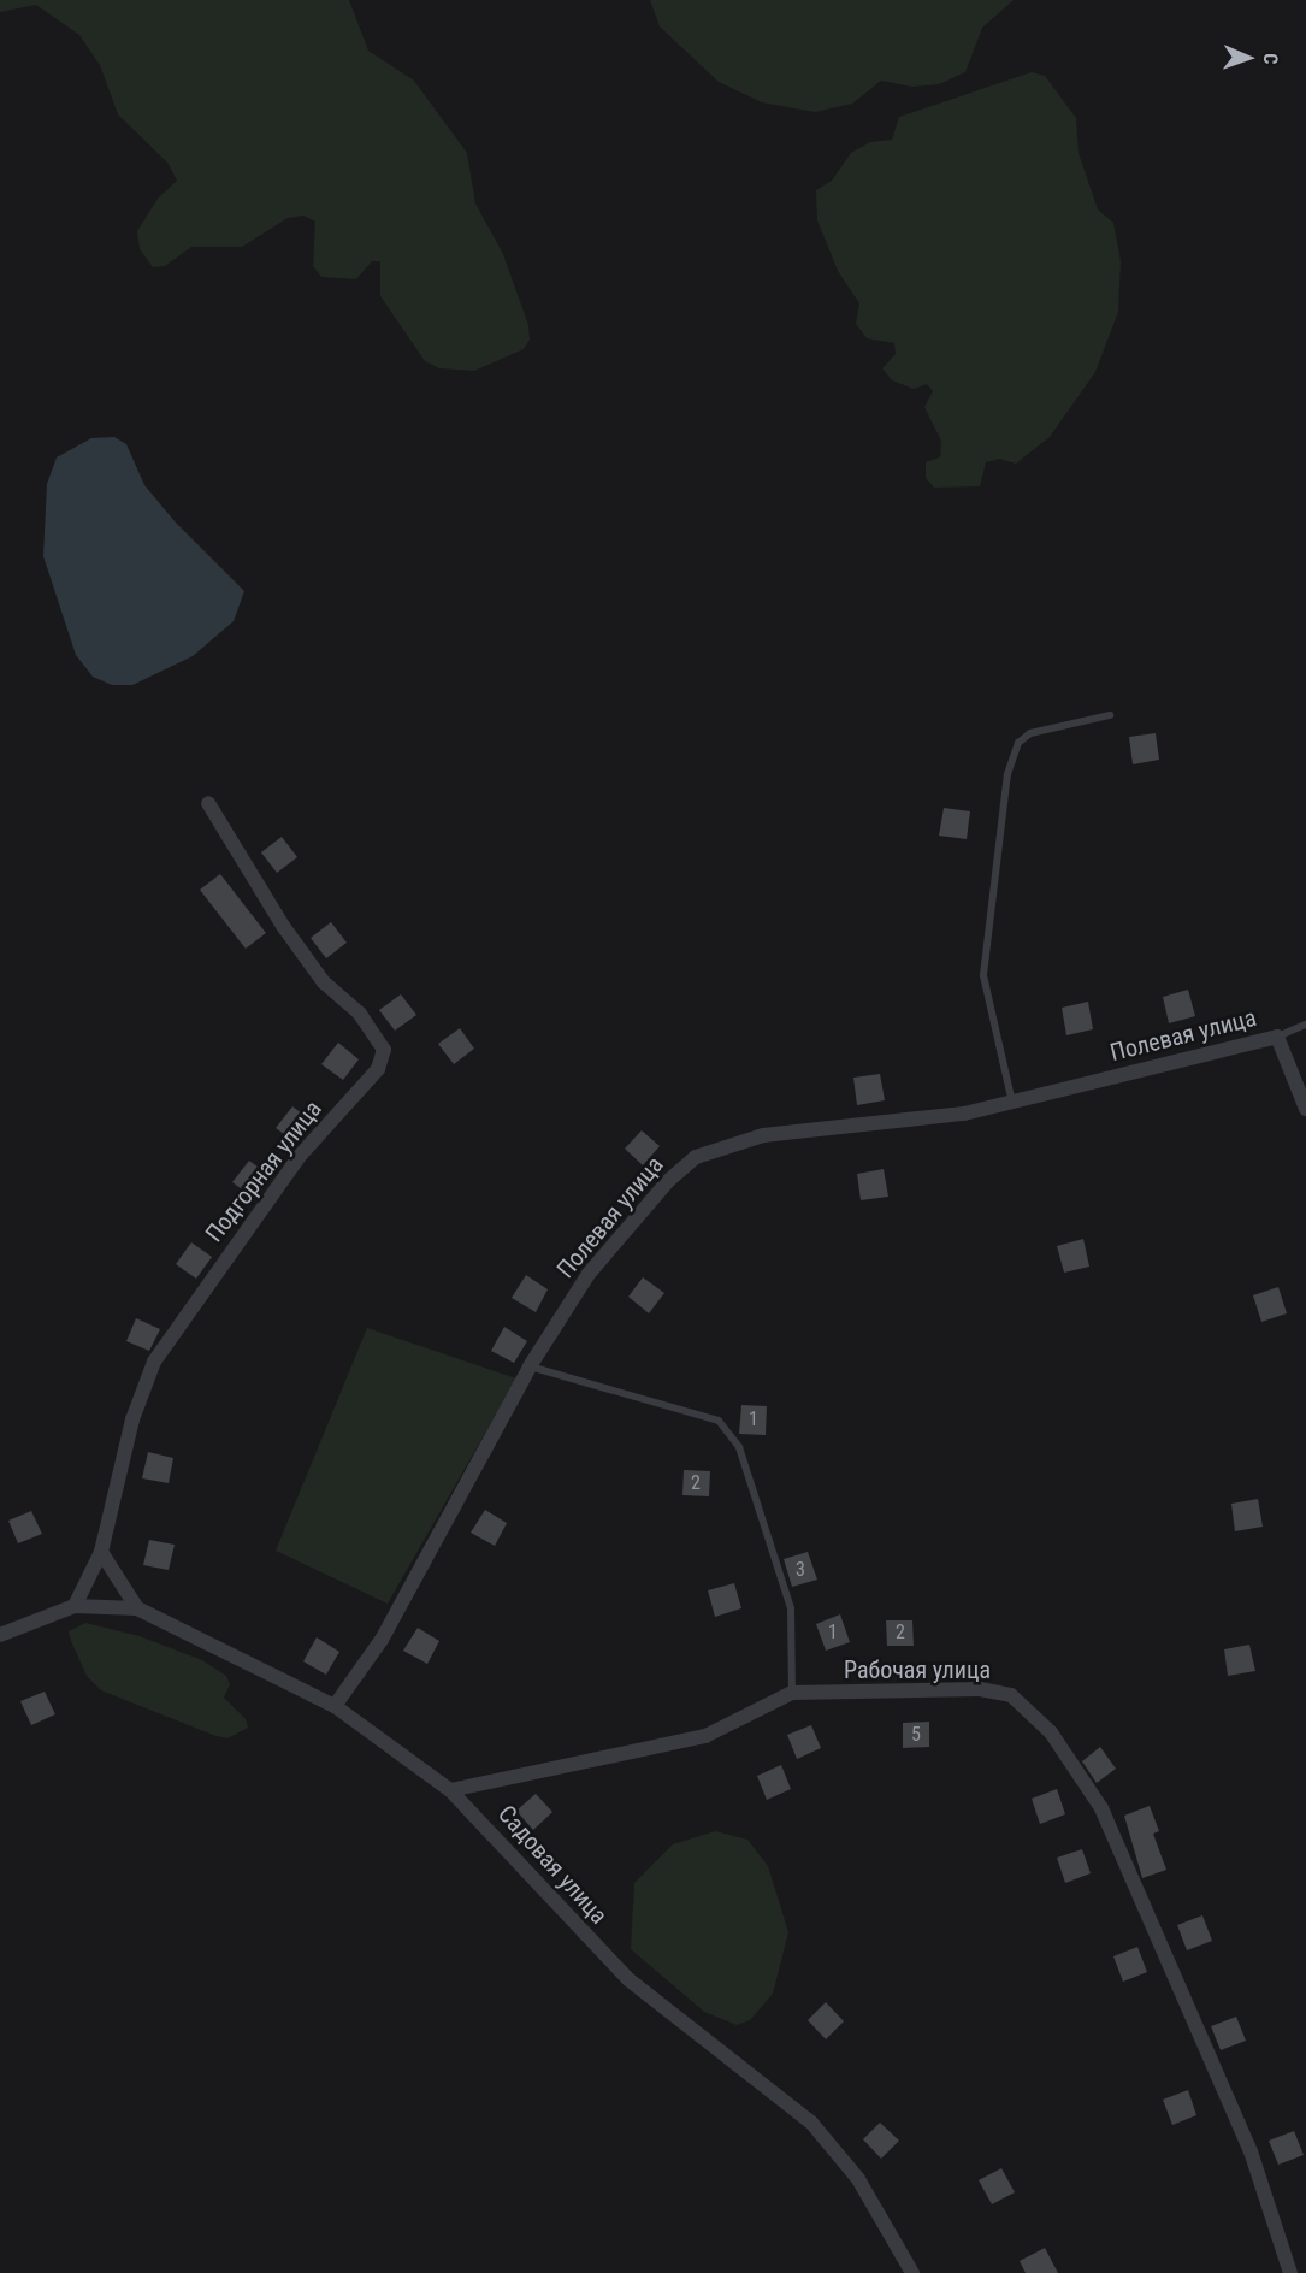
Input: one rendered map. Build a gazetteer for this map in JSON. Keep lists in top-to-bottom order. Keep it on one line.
{"streets":{"street":["Полевая улица","Подгорная улица","Рабочая улица","Садовая улица"]},"crossings":[["Полевая улица","Садовая улица"],["Подгорная улица","Садовая улица"],["Рабочая улица","Садовая улица"]],"house_numbers":["1","2","3","1","2","5"],"north":"right"}
